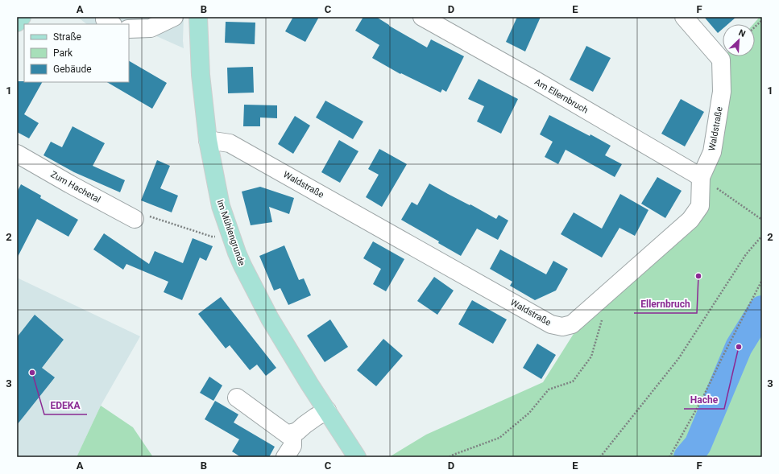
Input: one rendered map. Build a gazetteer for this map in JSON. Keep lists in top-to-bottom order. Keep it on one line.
{"streets":{"main road":["Im Mühlengrunde"],"street":["Am Ellernbruch","Waldstraße","Zum Hachetal"]},"crossings":[["Am Ellernbruch","Waldstraße"],["Waldstraße","Im Mühlengrunde"]],"places":["Ellernbruch","Hache","EDEKA"],"legend":["Straße","Park","Gebäude"],"north":"top right","grid":{"columns":["A","B","C","D","E","F"],"rows":["1","2","3"]}}
